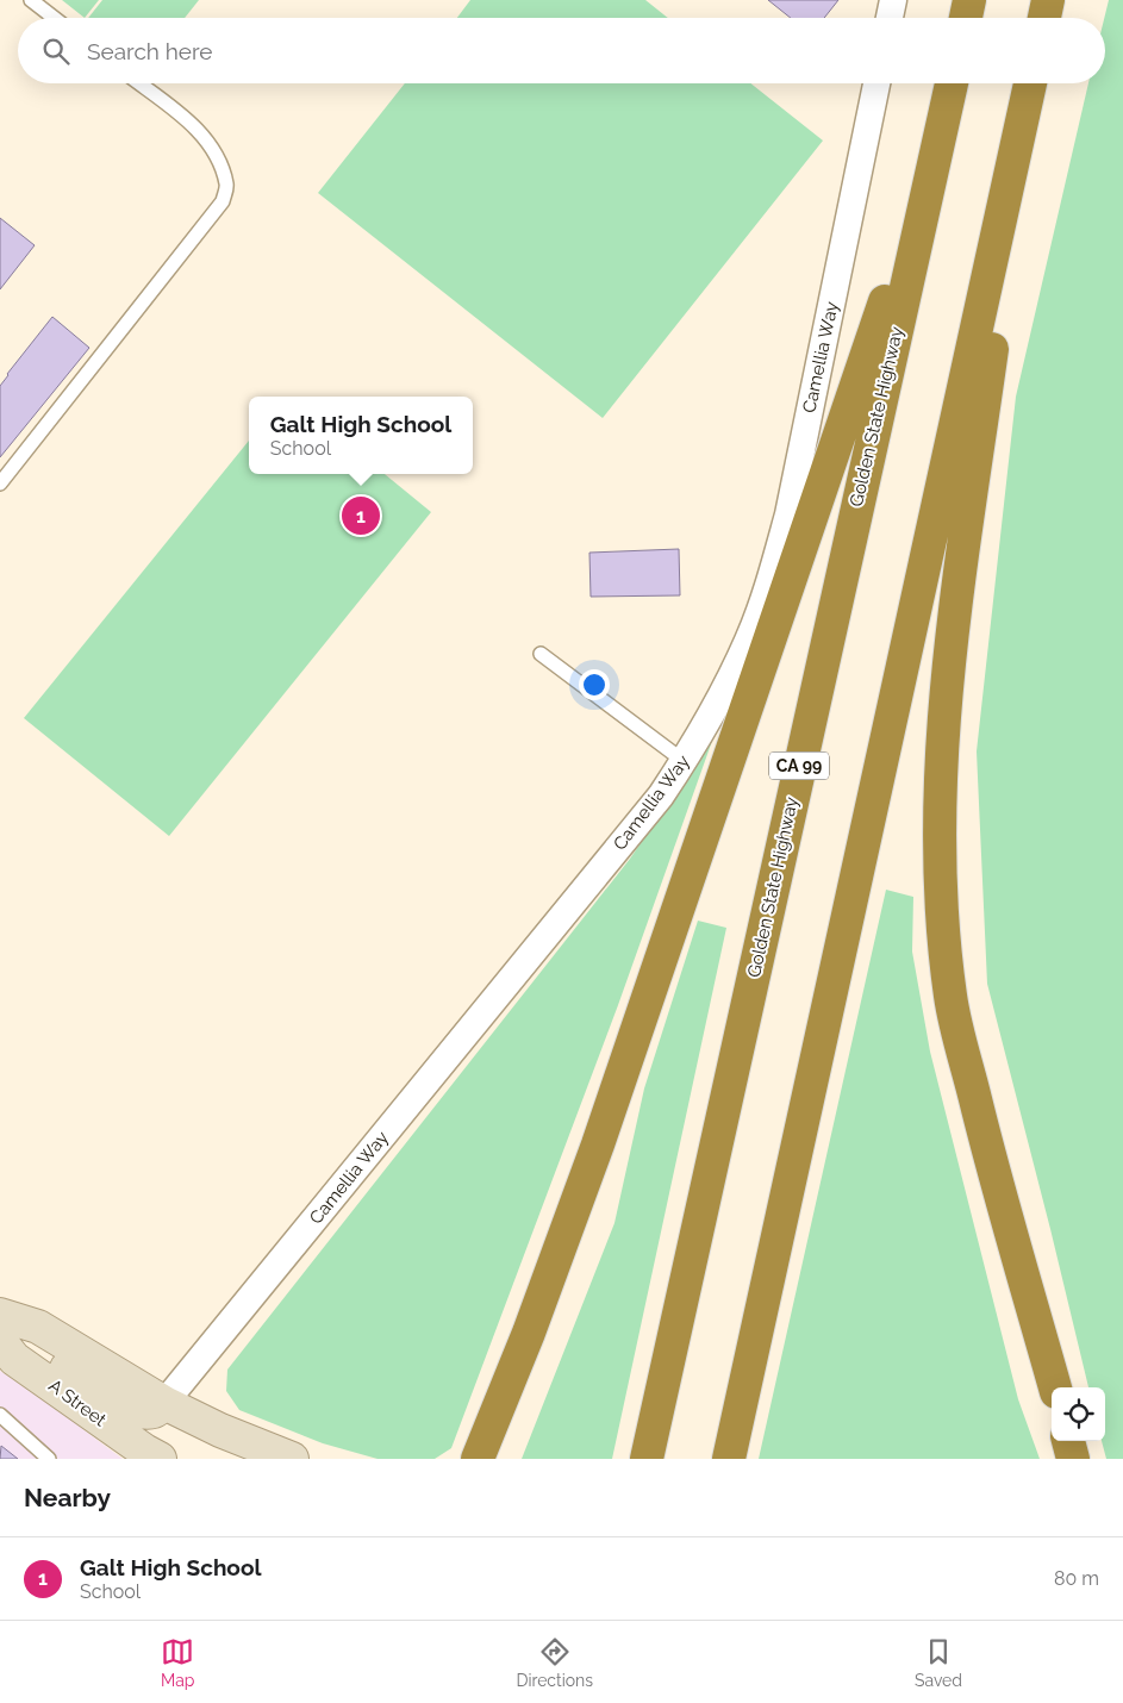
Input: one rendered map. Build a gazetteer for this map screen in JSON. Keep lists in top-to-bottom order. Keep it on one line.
{"streets":{"highway":["Golden State Highway","CA 99"],"main road":["A Street"],"street":["Camellia Way"]},"crossings":[["Camellia Way","A Street"]],"page":{"search":"Search here","popup":["Galt High School","School"],"pins":"1","heading":"Nearby","list":[{"mark":"1","name":"Galt High School","note":"School","value":"80 m"}],"nav":["Map","Directions","Saved"]}}
